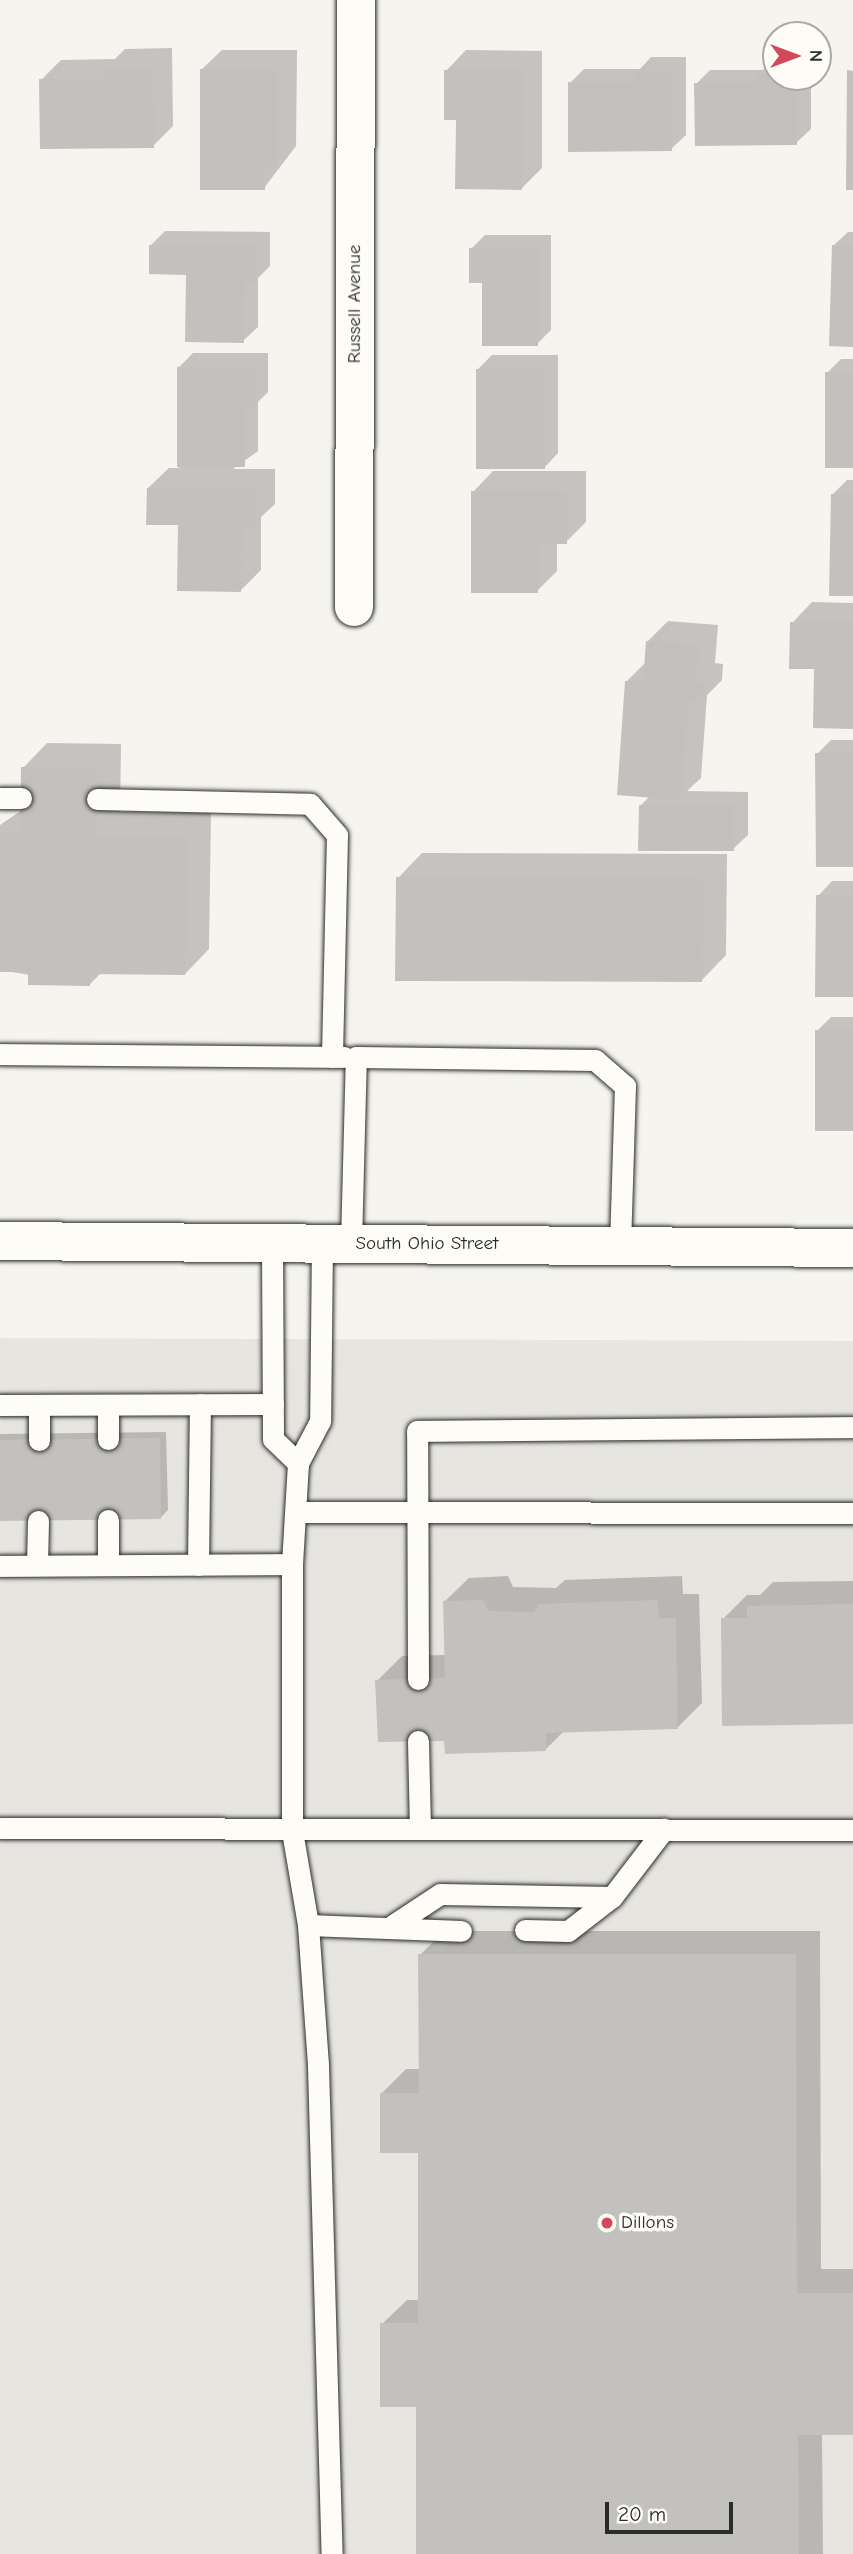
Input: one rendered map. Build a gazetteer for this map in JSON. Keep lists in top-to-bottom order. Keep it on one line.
{"streets":{"main road":["Russell Avenue","South Ohio Street"]},"places":["Dillons"],"scale_bar":"20 m","north":"right"}
